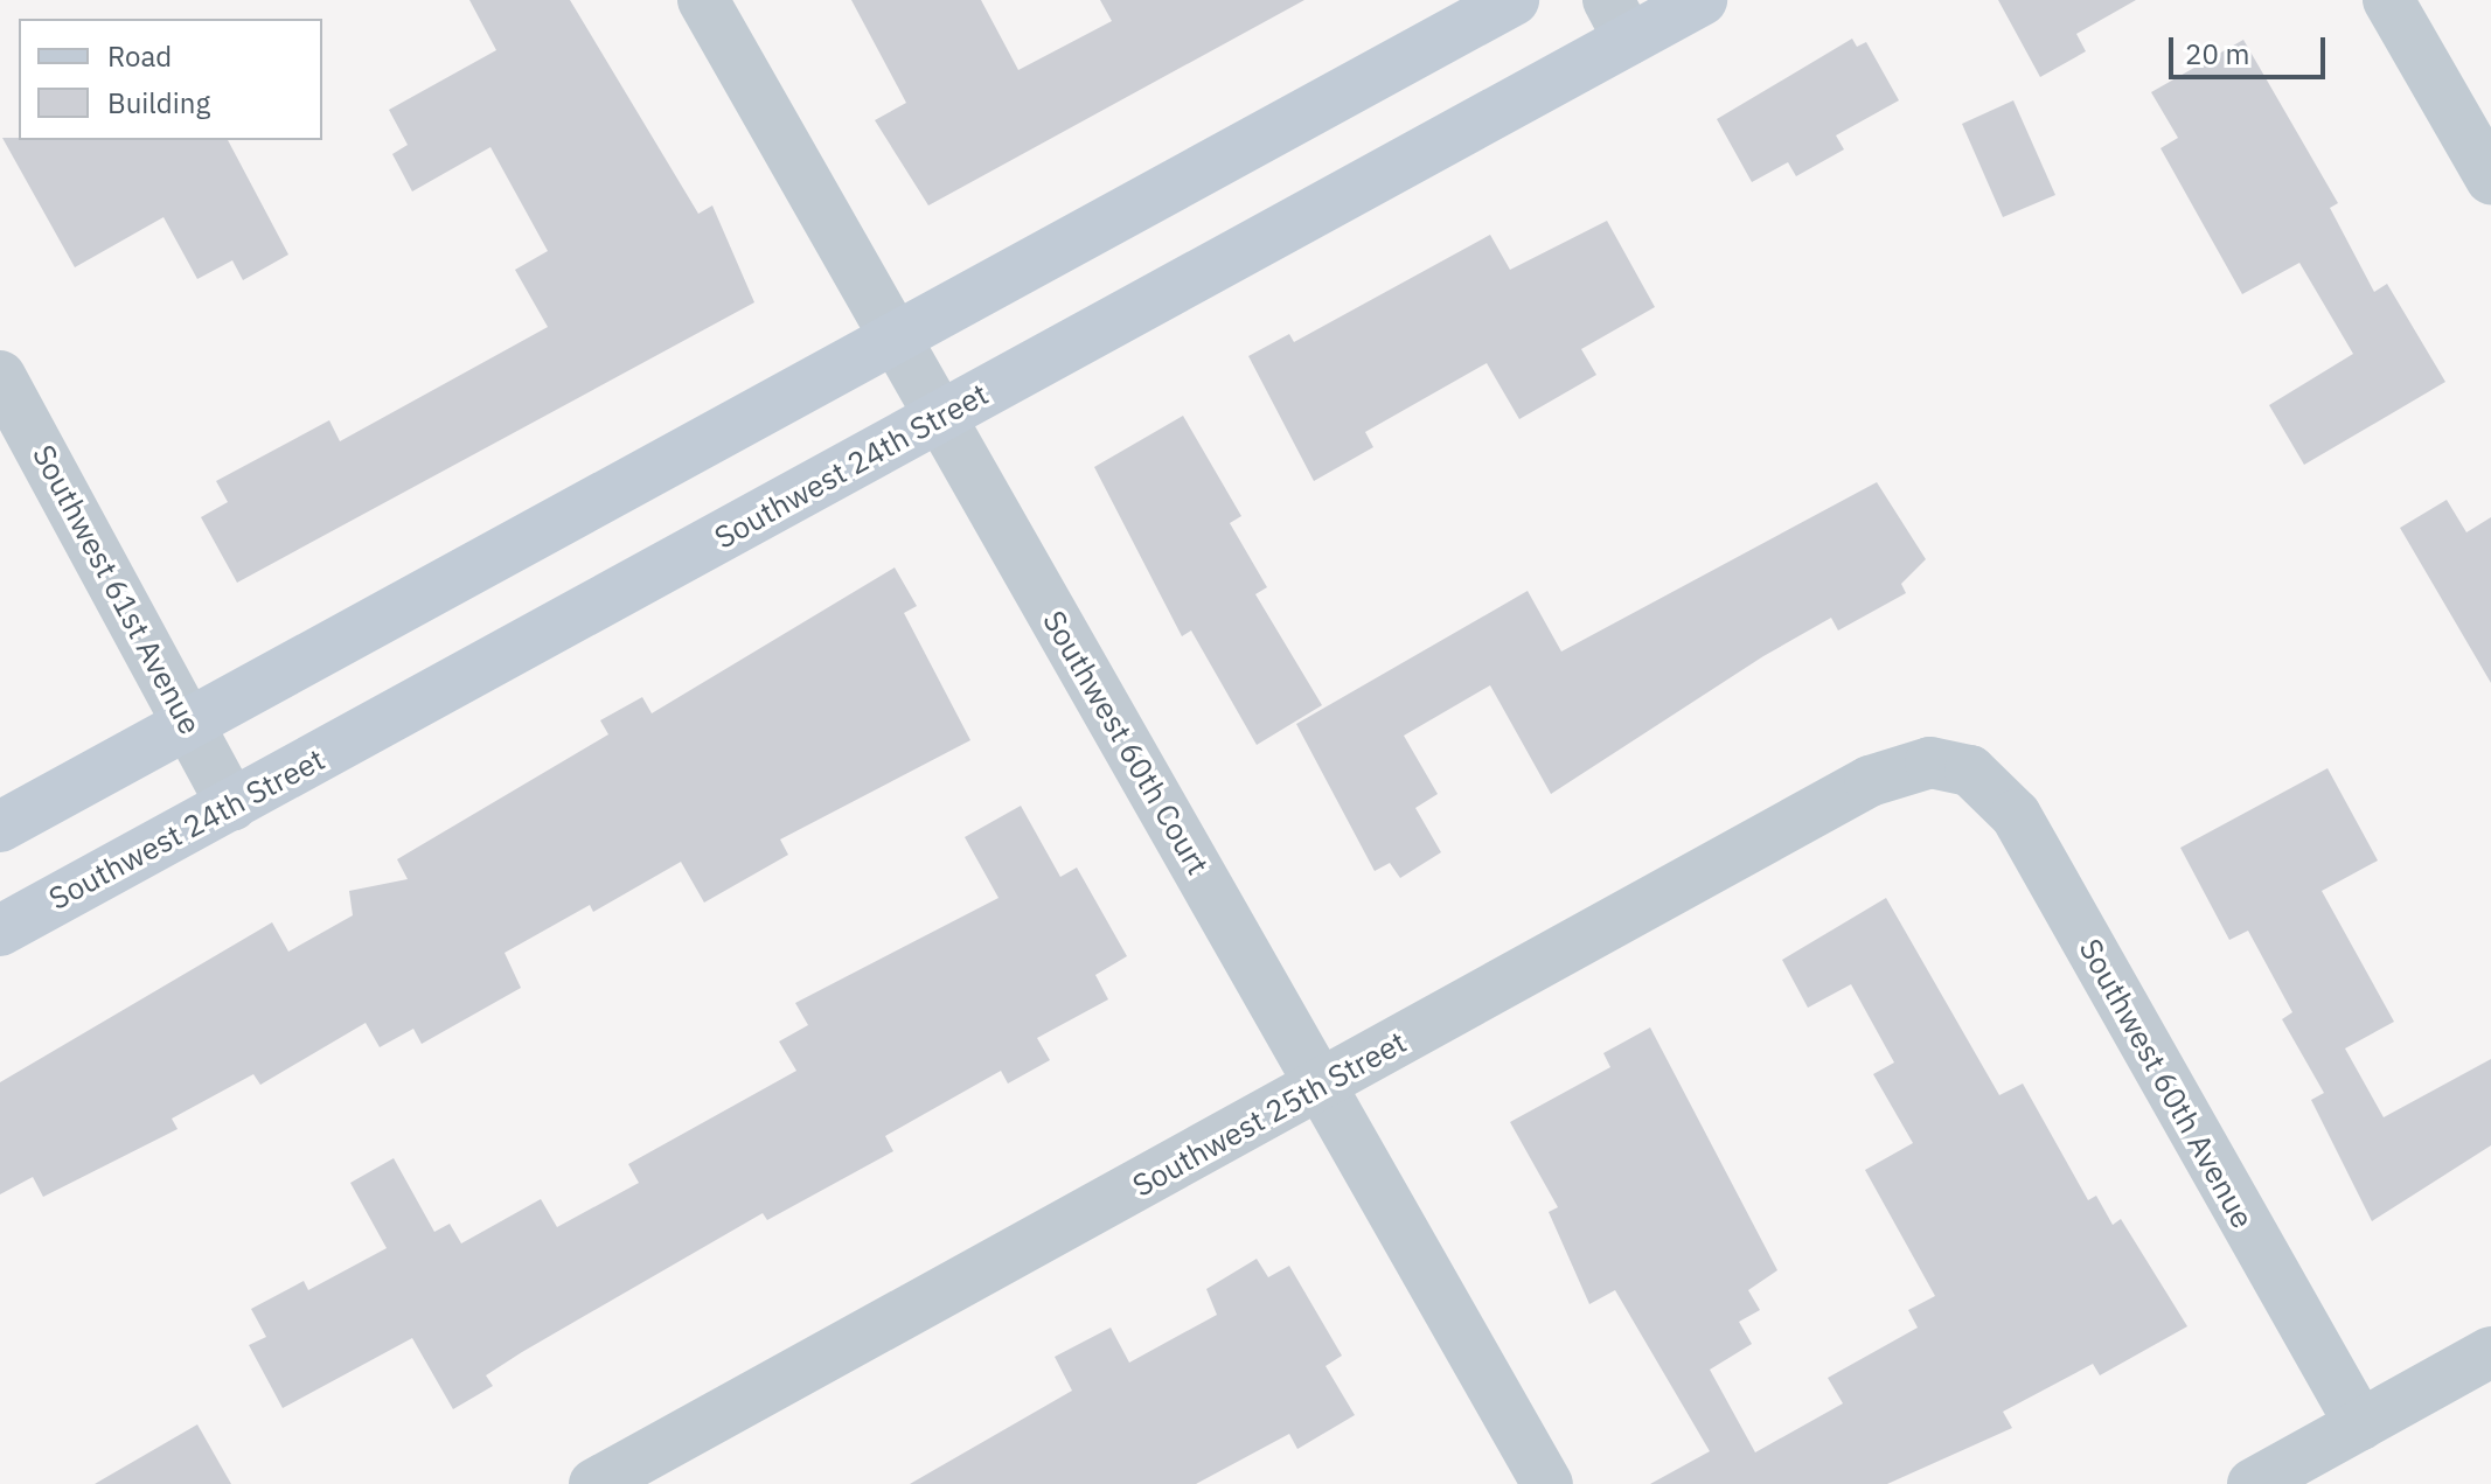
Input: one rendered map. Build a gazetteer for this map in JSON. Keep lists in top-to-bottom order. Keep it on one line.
{"streets":{"main road":["Southwest 24th Street"],"street":["Southwest 61st Avenue","Southwest 60th Court","Southwest 60th Avenue","Southwest 25th Street"]},"crossings":[["Southwest 24th Street","Southwest 61st Avenue"],["Southwest 24th Street","Southwest 60th Court"],["Southwest 60th Court","Southwest 25th Street"],["Southwest 60th Avenue","Southwest 25th Street"]],"legend":["Road","Building"],"scale_bar":"20 m"}
